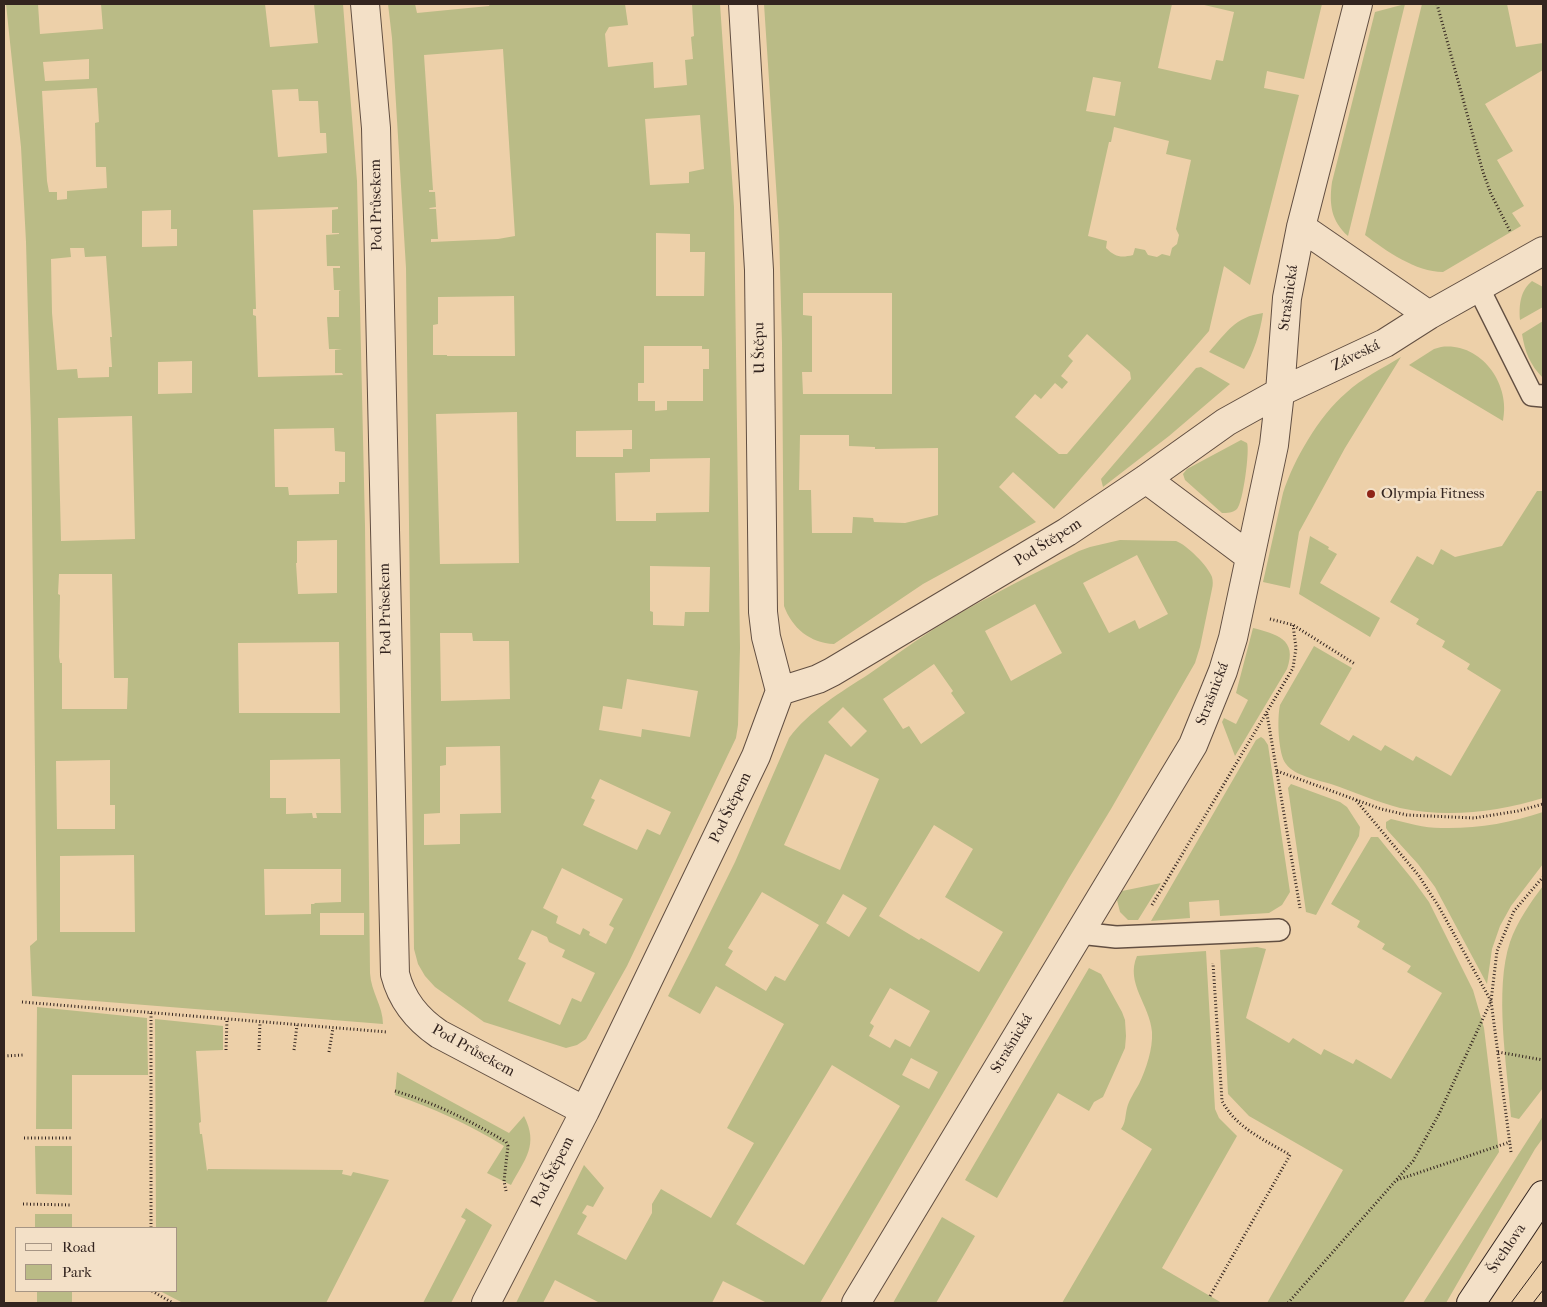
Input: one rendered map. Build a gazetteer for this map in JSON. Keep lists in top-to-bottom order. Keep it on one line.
{"streets":{"street":["Pod Průsekem","Strašnická","U Štěpu","Záveská","Pod Štěpem","Švehlova"]},"crossings":[["Pod Průsekem","Pod Štěpem"],["Strašnická","Záveská"],["Strašnická","Pod Štěpem"],["U Štěpu","Pod Štěpem"],["Záveská","Pod Štěpem"]],"places":["Olympia Fitness"],"legend":["Road","Park"]}
